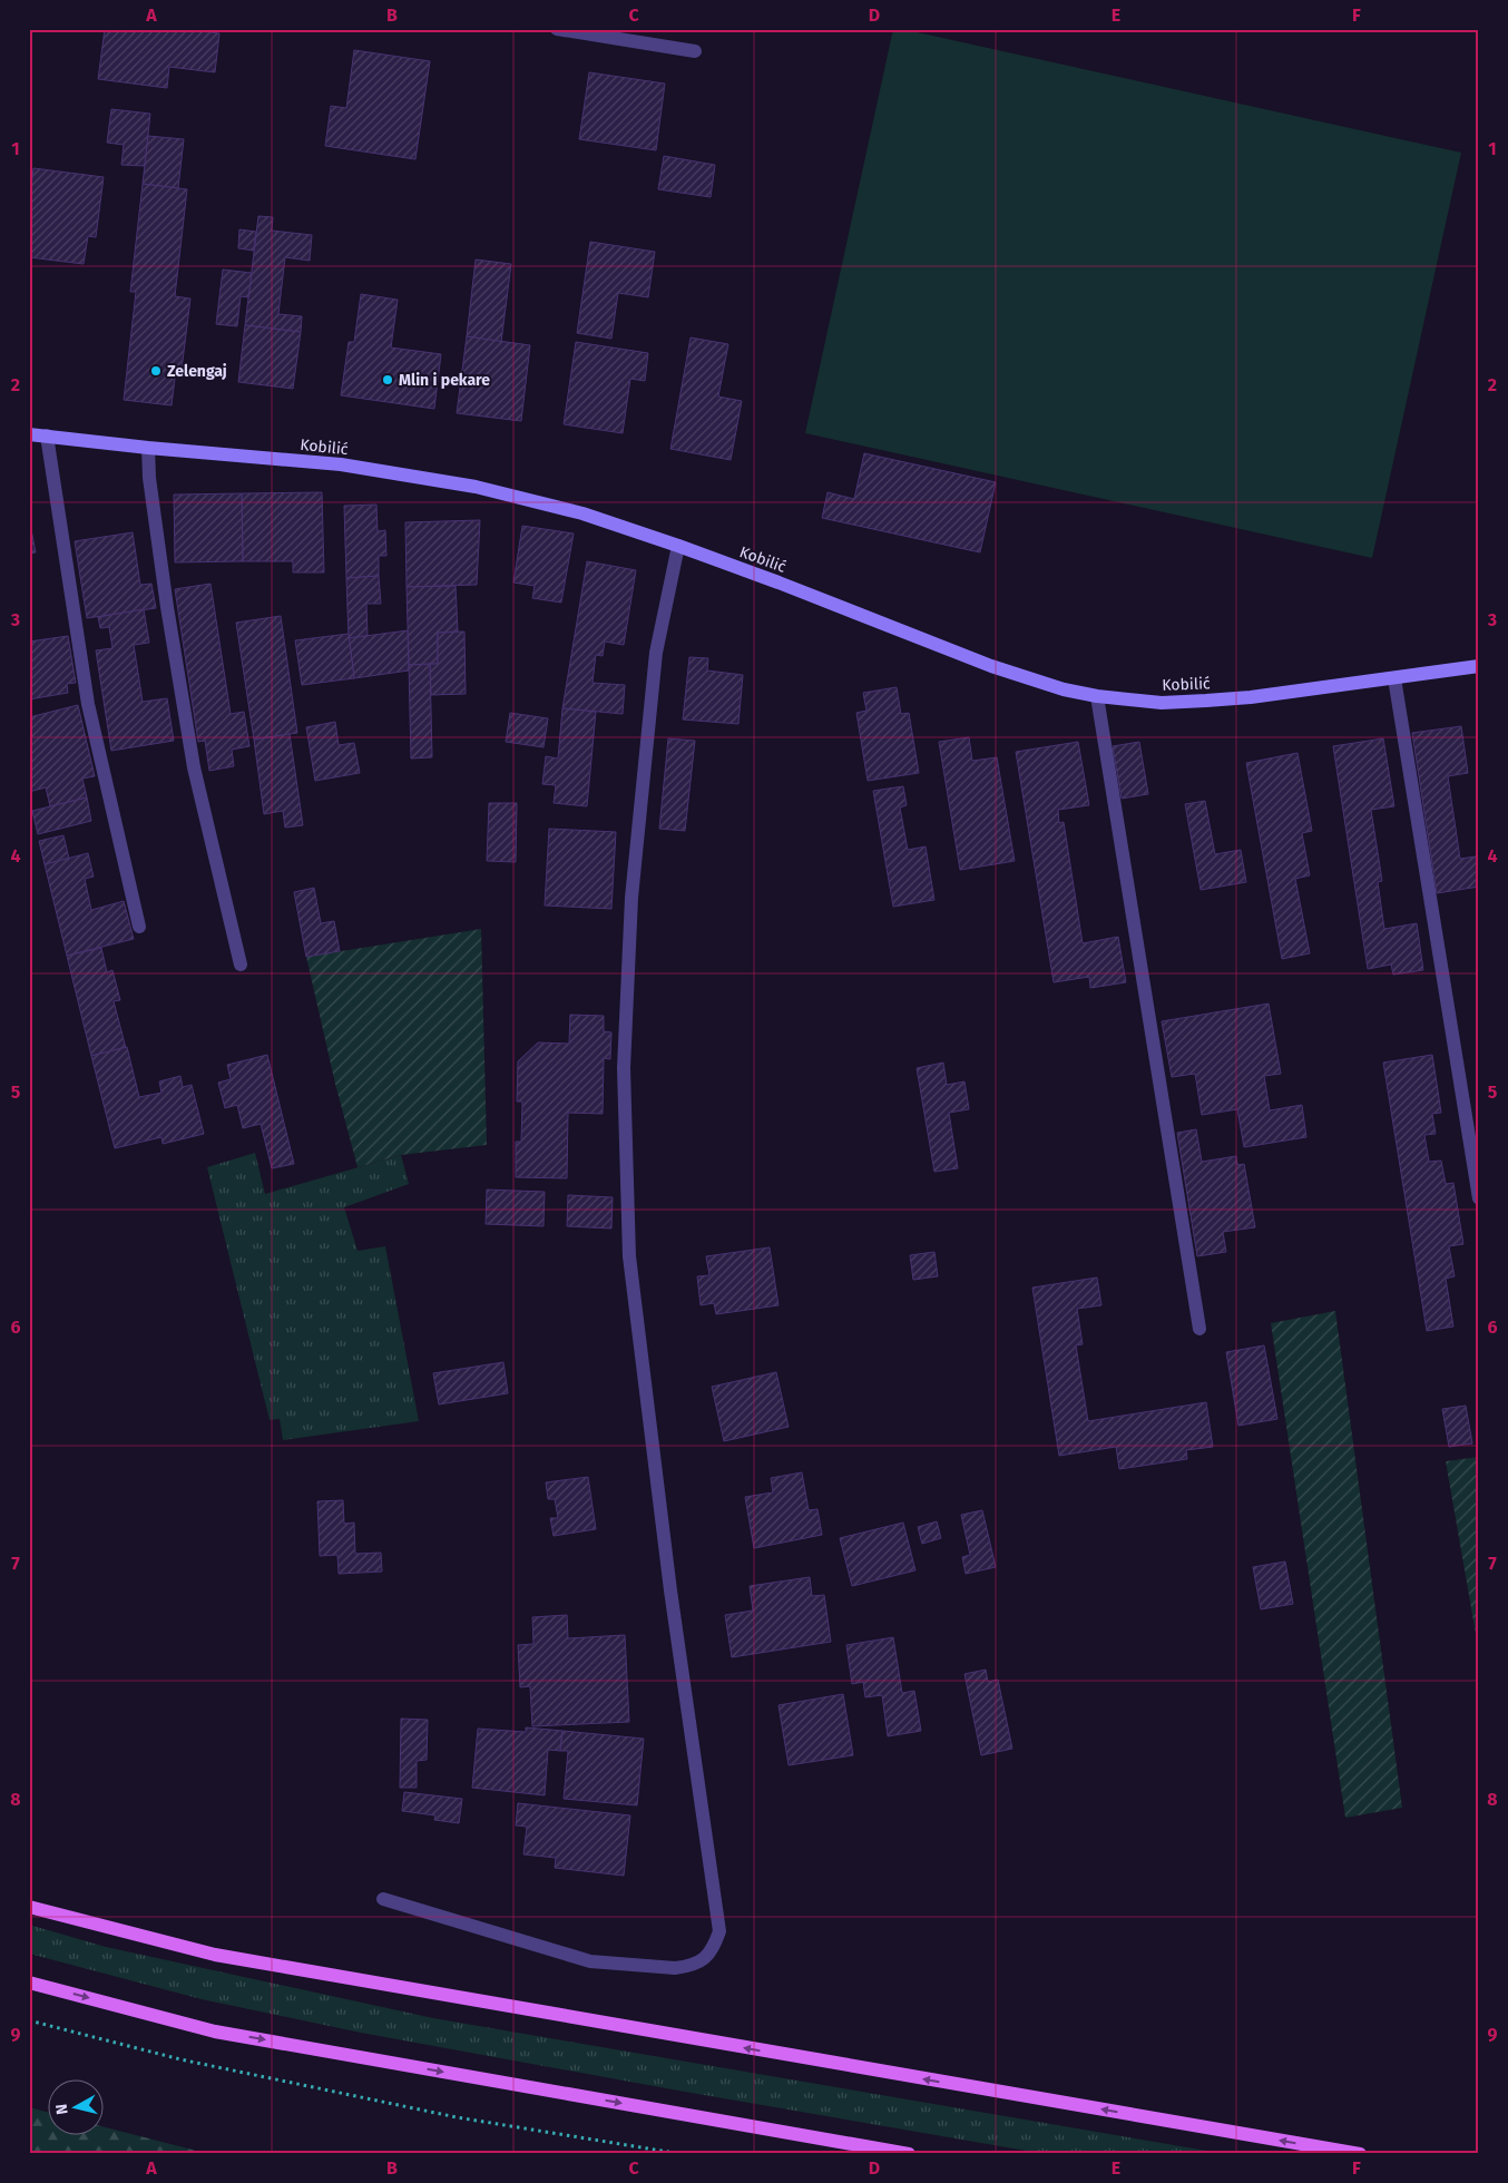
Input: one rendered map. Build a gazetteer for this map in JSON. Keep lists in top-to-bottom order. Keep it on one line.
{"streets":{"main road":["Kobilić"]},"places":["Zelengaj","Mlin i pekare"],"north":"left","grid":{"columns":["A","B","C","D","E","F"],"rows":["1","2","3","4","5","6","7","8","9"]}}
